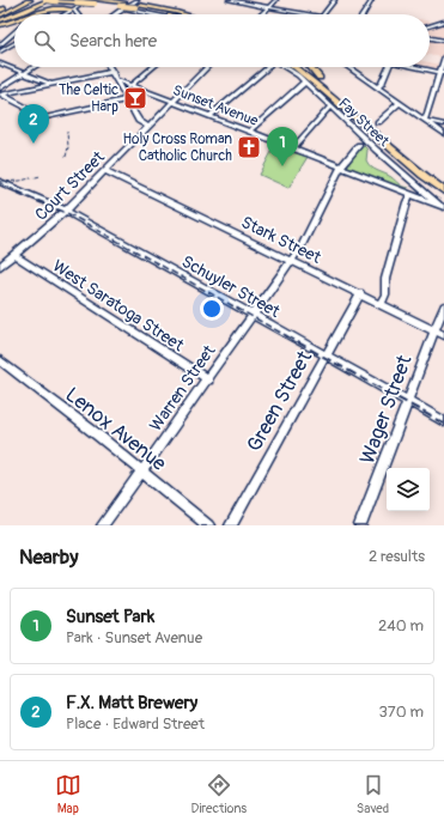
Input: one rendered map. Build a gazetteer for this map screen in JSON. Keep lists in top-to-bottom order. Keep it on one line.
{"streets":{"street":["Sunset Avenue","Fay Street","Court Street","Stark Street","Schuyler Street","West Saratoga Street","Warren Street","Green Street","Wager Street","Lenox Avenue"]},"crossings":[["Sunset Avenue","Fay Street"],["Sunset Avenue","Court Street"],["Sunset Avenue","Warren Street"],["Court Street","Stark Street"],["Court Street","Schuyler Street"],["Court Street","West Saratoga Street"],["Stark Street","Warren Street"],["Stark Street","Green Street"],["Stark Street","Wager Street"],["Schuyler Street","Warren Street"],["Schuyler Street","Green Street"],["Schuyler Street","Wager Street"],["West Saratoga Street","Warren Street"],["Warren Street","Lenox Avenue"]],"places":{"bar":["The Celtic Harp"],"church":["Holy Cross Roman Catholic Church"]},"page":{"search":"Search here","pins":["2","1"],"heading":["Nearby","2 results"],"list":[{"mark":"1","name":"Sunset Park","note":"Park · Sunset Avenue","value":"240 m"},{"mark":"2","name":"F.X. Matt Brewery","note":"Place · Edward Street","value":"370 m"}],"nav":["Map","Directions","Saved"]}}
